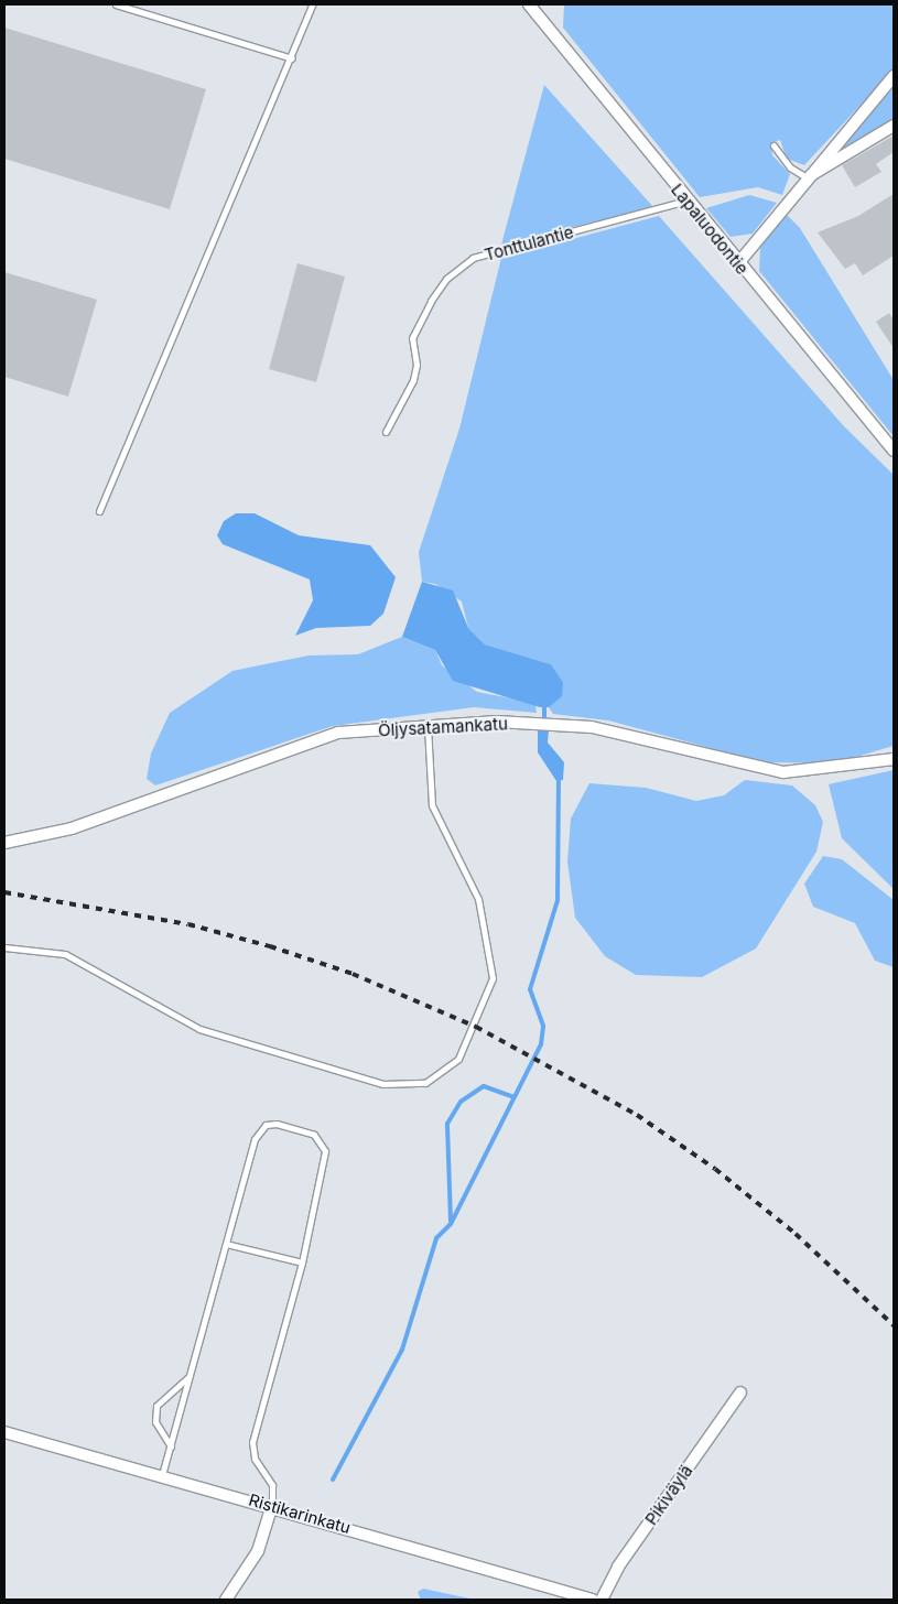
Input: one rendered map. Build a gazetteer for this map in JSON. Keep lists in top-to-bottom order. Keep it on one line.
{"streets":{"street":["Lapaluodontie","Öljysatamankatu","Pikiväylä","Ristikarinkatu"],"lane":["Tonttulantie"]},"crossings":[["Lapaluodontie","Tonttulantie"]]}
